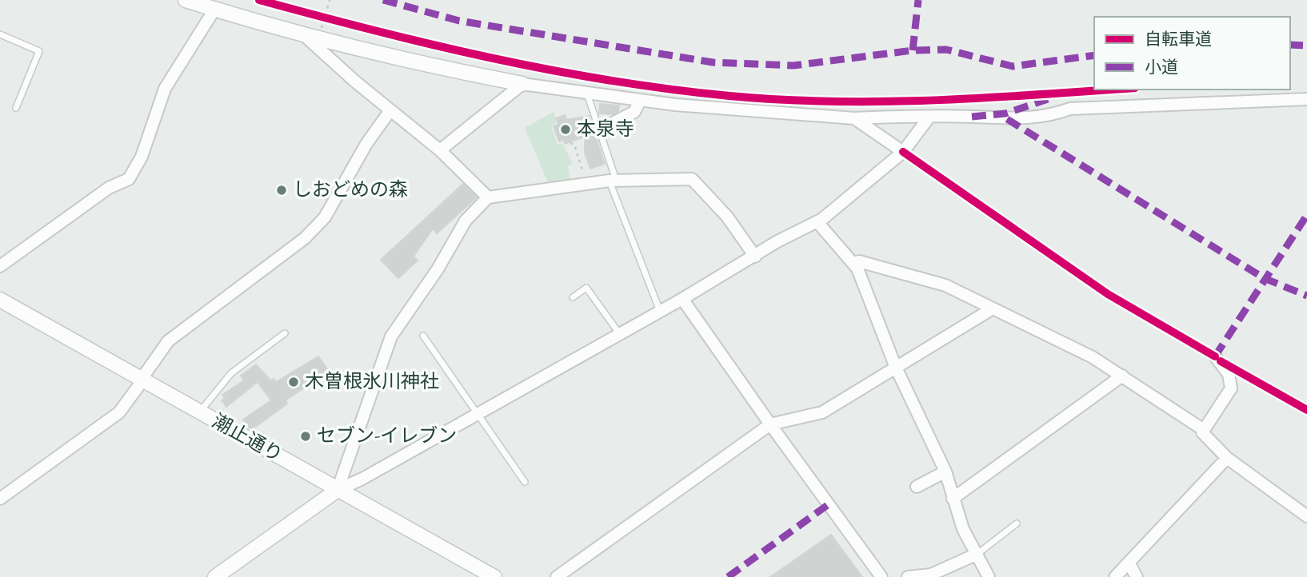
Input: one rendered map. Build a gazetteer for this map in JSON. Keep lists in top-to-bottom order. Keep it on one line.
{"streets":{"street":["潮止通り"]},"places":["本泉寺","しおどめの森","木曽根氷川神社","セブン-イレブン"],"legend":["自転車道","小道"]}
